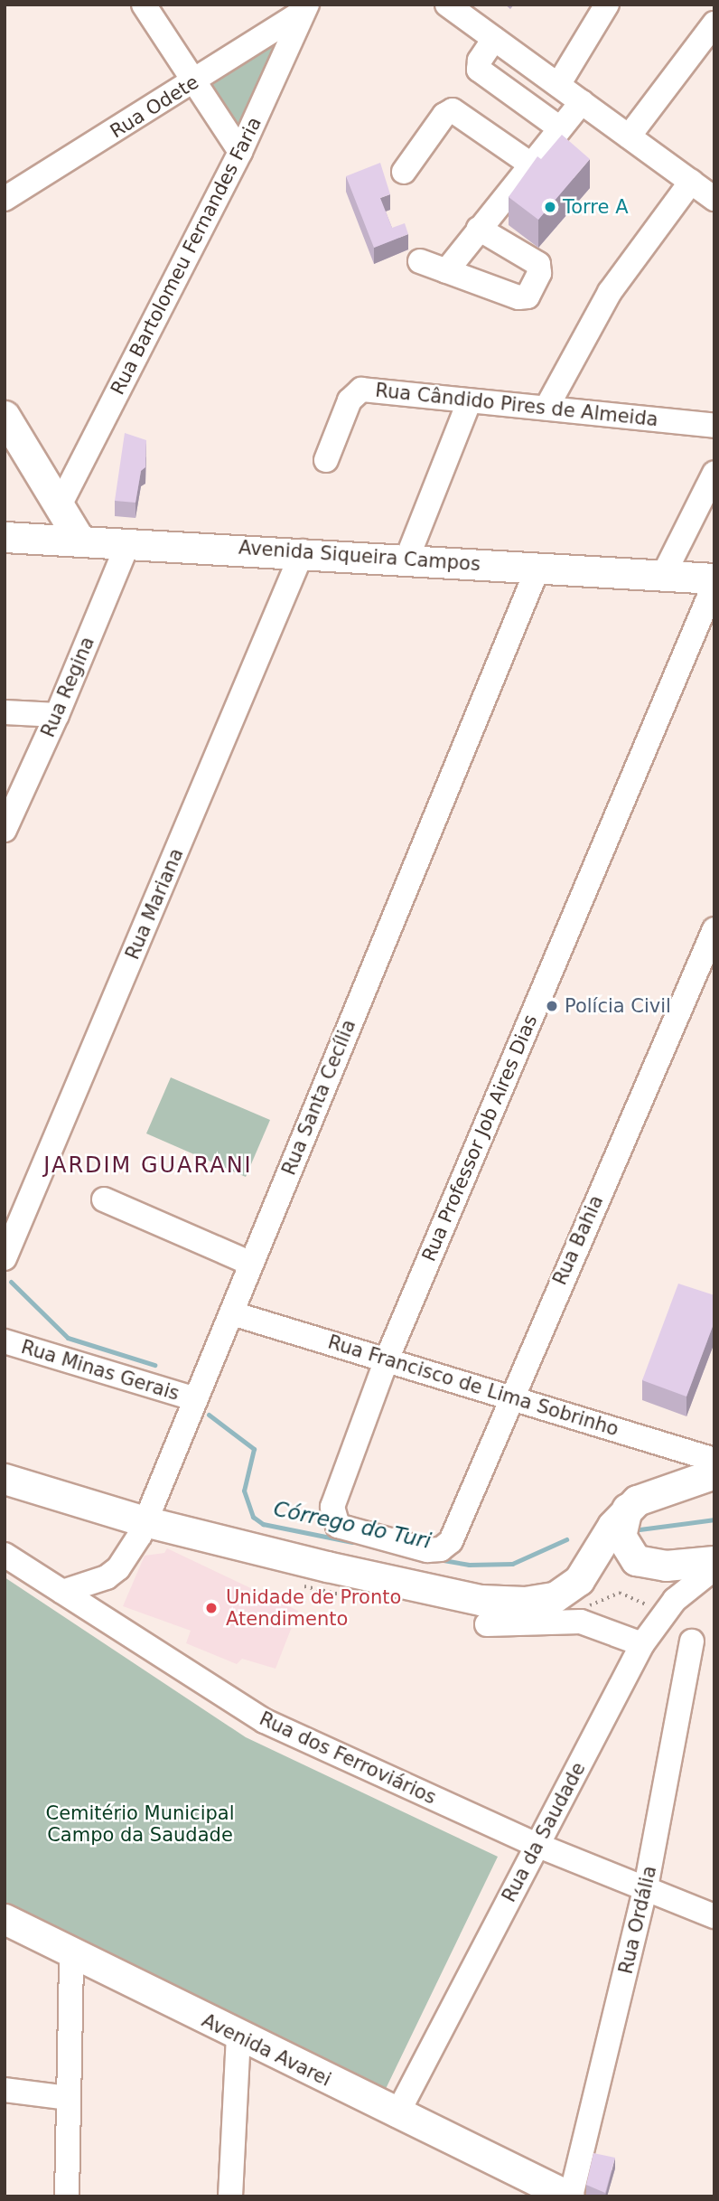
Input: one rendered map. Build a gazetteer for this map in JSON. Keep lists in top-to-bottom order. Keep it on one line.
{"streets":{"main road":["Avenida Siqueira Campos","Avenida Avarei"],"street":["Rua Odete","Rua Bartolomeu Fernandes Faria","Rua Cândido Pires de Almeida","Rua Regina","Rua Mariana","Rua Santa Cecília","Rua Professor Job Aires Dias","Rua Bahia","Rua Minas Gerais","Rua Francisco de Lima Sobrinho","Rua dos Ferroviários","Rua da Saudade","Rua Ordália"]},"crossings":[["Rua Odete","Rua Bartolomeu Fernandes Faria"],["Avenida Siqueira Campos","Rua Regina"],["Avenida Siqueira Campos","Rua Mariana"],["Avenida Siqueira Campos","Rua Santa Cecília"],["Rua Santa Cecília","Rua Minas Gerais"],["Rua Santa Cecília","Rua Francisco de Lima Sobrinho"],["Rua Santa Cecília","Rua dos Ferroviários"],["Rua Professor Job Aires Dias","Rua Bahia"],["Rua Professor Job Aires Dias","Rua Francisco de Lima Sobrinho"],["Rua Bahia","Rua Francisco de Lima Sobrinho"],["Rua dos Ferroviários","Rua da Saudade"],["Rua dos Ferroviários","Rua Ordália"],["Rua da Saudade","Avenida Avarei"],["Rua Ordália","Avenida Avarei"]],"districts":["JARDIM GUARANI"],"water":["Córrego do Turi"],"parks":["Cemitério Municipal Campo da Saudade"],"places":["Torre A","Polícia Civil","Unidade de Pronto Atendimento"]}
